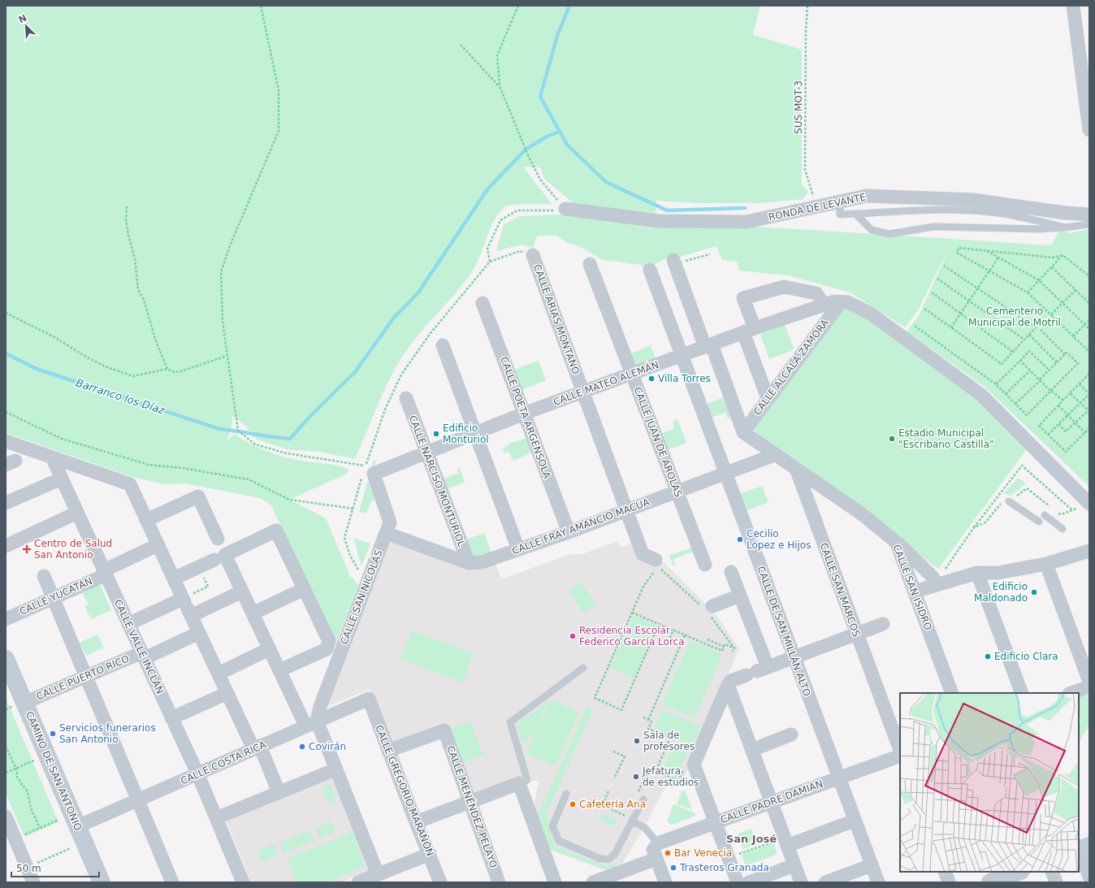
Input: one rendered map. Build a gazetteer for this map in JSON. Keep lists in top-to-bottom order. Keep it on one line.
{"streets":{"main road":["CAMINO DE SAN ANTONIO"],"street":["RONDA DE LEVANTE","CALLE ARIAS MONTANO","CALLE ALCALÁ ZAMORA","CALLE MATEO ALEMÁN","CALLE POETA ARGENSOLA","CALLE JUAN DE AROLAS","CALLE NARCISO MONTURIOL","CALLE FRAY AMANCIO MACUA","CALLE SAN ISIDRO","CALLE SAN MARCOS","CALLE YUCATÁN","CALLE SAN NICOLÁS","CALLE DE SAN MILLÁN ALTO","CALLE VALLE INCLÁN","CALLE PUERTO RICO","CALLE COSTA RICA","CALLE GREGORIO MARAÑÓN","CALLE PADRE DAMIÁN","CALLE MENÉNDEZ PELAYO"],"path":["SUS MOT-3"]},"crossings":[["SUS MOT-3","RONDA DE LEVANTE"],["CALLE ARIAS MONTANO","CALLE MATEO ALEMÁN"],["CALLE ARIAS MONTANO","CALLE FRAY AMANCIO MACUA"],["CALLE ALCALÁ ZAMORA","CALLE MATEO ALEMÁN"],["CALLE MATEO ALEMÁN","CALLE POETA ARGENSOLA"],["CALLE MATEO ALEMÁN","CALLE JUAN DE AROLAS"],["CALLE MATEO ALEMÁN","CALLE NARCISO MONTURIOL"],["CALLE MATEO ALEMÁN","CALLE SAN NICOLÁS"],["CALLE MATEO ALEMÁN","CALLE DE SAN MILLÁN ALTO"],["CALLE POETA ARGENSOLA","CALLE FRAY AMANCIO MACUA"],["CALLE JUAN DE AROLAS","CALLE FRAY AMANCIO MACUA"],["CALLE NARCISO MONTURIOL","CALLE FRAY AMANCIO MACUA"],["CALLE FRAY AMANCIO MACUA","CALLE SAN NICOLÁS"],["CALLE FRAY AMANCIO MACUA","CALLE DE SAN MILLÁN ALTO"],["CALLE SAN ISIDRO","CALLE SAN MARCOS"],["CALLE YUCATÁN","CALLE VALLE INCLÁN"],["CALLE SAN NICOLÁS","CALLE COSTA RICA"],["CALLE DE SAN MILLÁN ALTO","CALLE PADRE DAMIÁN"],["CALLE VALLE INCLÁN","CALLE PUERTO RICO"],["CALLE VALLE INCLÁN","CALLE COSTA RICA"],["CALLE PUERTO RICO","CAMINO DE SAN ANTONIO"],["CALLE COSTA RICA","CAMINO DE SAN ANTONIO"],["CALLE COSTA RICA","CALLE GREGORIO MARAÑÓN"],["CALLE GREGORIO MARAÑÓN","CALLE MENÉNDEZ PELAYO"]],"districts":["San José"],"water":["Barranco los Díaz"],"parks":["Cementerio Municipal de Motril"],"places":{"other":["Villa Torres","Edificio Monturiol","Estadio Municipal \"Escribano Castilla\"","Cecilio López e Hijos","Edificio Maldonado","Residencia Escolar Federico García Lorca","Edificio Clara","Servicios funerarios San Antonio","Sala de profesores","Covirán","Jefatura de estudios","Cafetería Ana","Bar Venecia","Trasteros Granada"],"health":["Centro de Salud San Antonio"]},"scale_bar":"50 m","north":"top left"}
